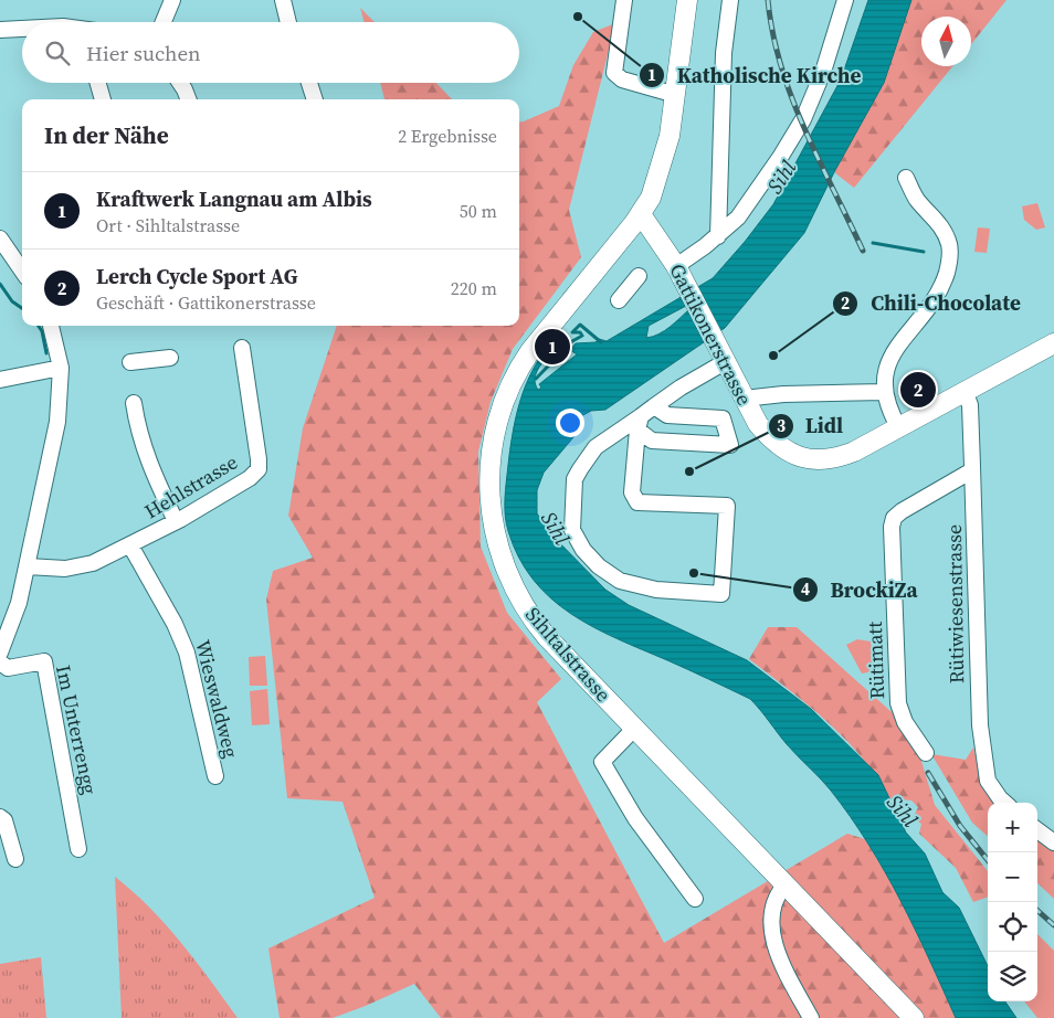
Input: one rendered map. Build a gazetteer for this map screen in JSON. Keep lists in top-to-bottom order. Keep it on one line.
{"streets":{"main road":["Gattikonerstrasse","Sihltalstrasse"],"street":["Hehlstrasse","Rütiwiesenstrasse","Rütimatt","Wieswaldweg","Im Unterrengg"]},"crossings":[["Gattikonerstrasse","Rütiwiesenstrasse"],["Gattikonerstrasse","Sihltalstrasse"],["Hehlstrasse","Wieswaldweg"],["Rütiwiesenstrasse","Rütimatt"]],"water":["Sihl"],"places":["Katholische Kirche","Chili-Chocolate","Lidl","BrockiZa"],"north":"top","page":{"search":"Hier suchen","heading":["In der Nähe","2 Ergebnisse"],"list":[{"mark":"1","name":"Kraftwerk Langnau am Albis","note":"Ort · Sihltalstrasse","value":"50 m"},{"mark":"2","name":"Lerch Cycle Sport AG","note":"Geschäft · Gattikonerstrasse","value":"220 m"}],"pins":["1","2"],"map_buttons":["+","−"]}}
